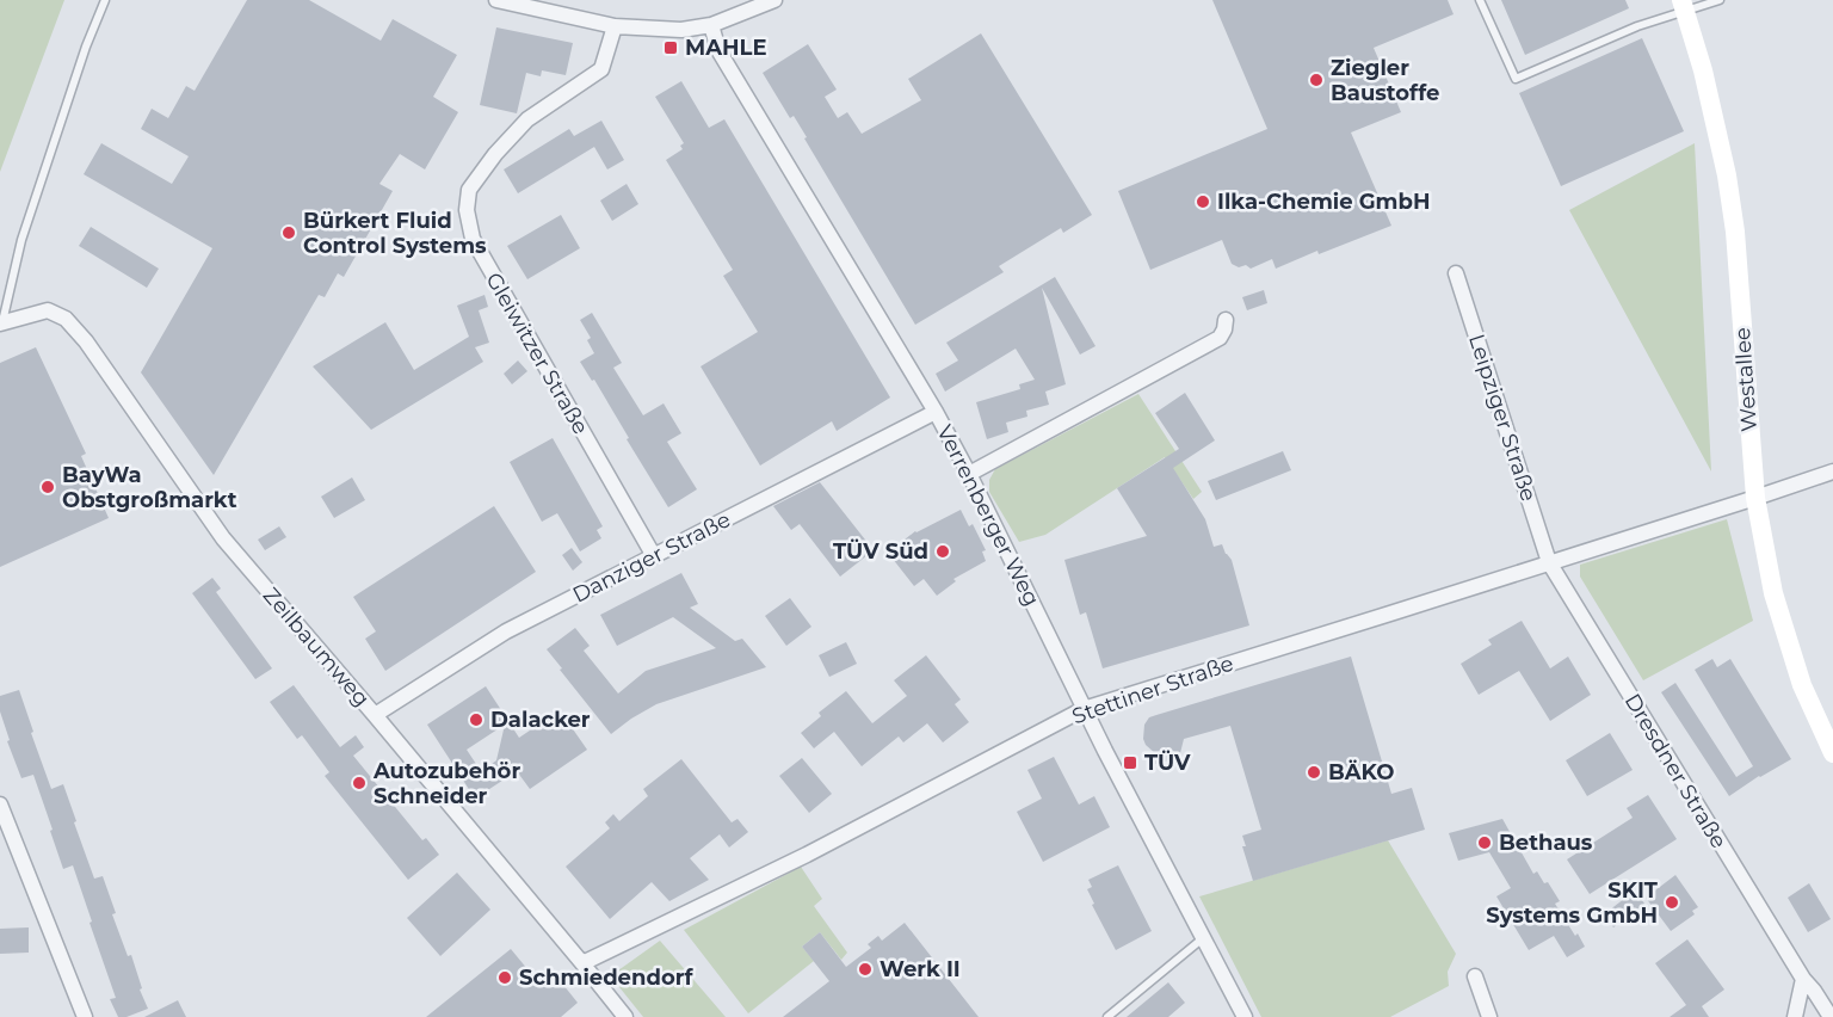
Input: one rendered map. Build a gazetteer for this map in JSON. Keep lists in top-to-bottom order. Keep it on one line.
{"streets":{"main road":["Westallee"],"street":["Gleiwitzer Straße","Leipziger Straße","Verrenberger Weg","Danziger Straße","Zeilbaumweg","Stettiner Straße","Dresdner Straße"]},"crossings":[["Gleiwitzer Straße","Danziger Straße"],["Westallee","Stettiner Straße"],["Leipziger Straße","Stettiner Straße"],["Leipziger Straße","Dresdner Straße"],["Verrenberger Weg","Danziger Straße"],["Verrenberger Weg","Stettiner Straße"],["Danziger Straße","Zeilbaumweg"],["Zeilbaumweg","Stettiner Straße"],["Stettiner Straße","Dresdner Straße"]],"places":{"transit":["MAHLE","TÜV"],"other":["Ziegler Baustoffe","Ilka-Chemie GmbH","Bürkert Fluid Control Systems","BayWa Obstgroßmarkt","TÜV Süd","Dalacker","BÄKO","Autozubehör Schneider","Bethaus","SKIT Systems GmbH","Werk II","Schmiedendorf"]}}
